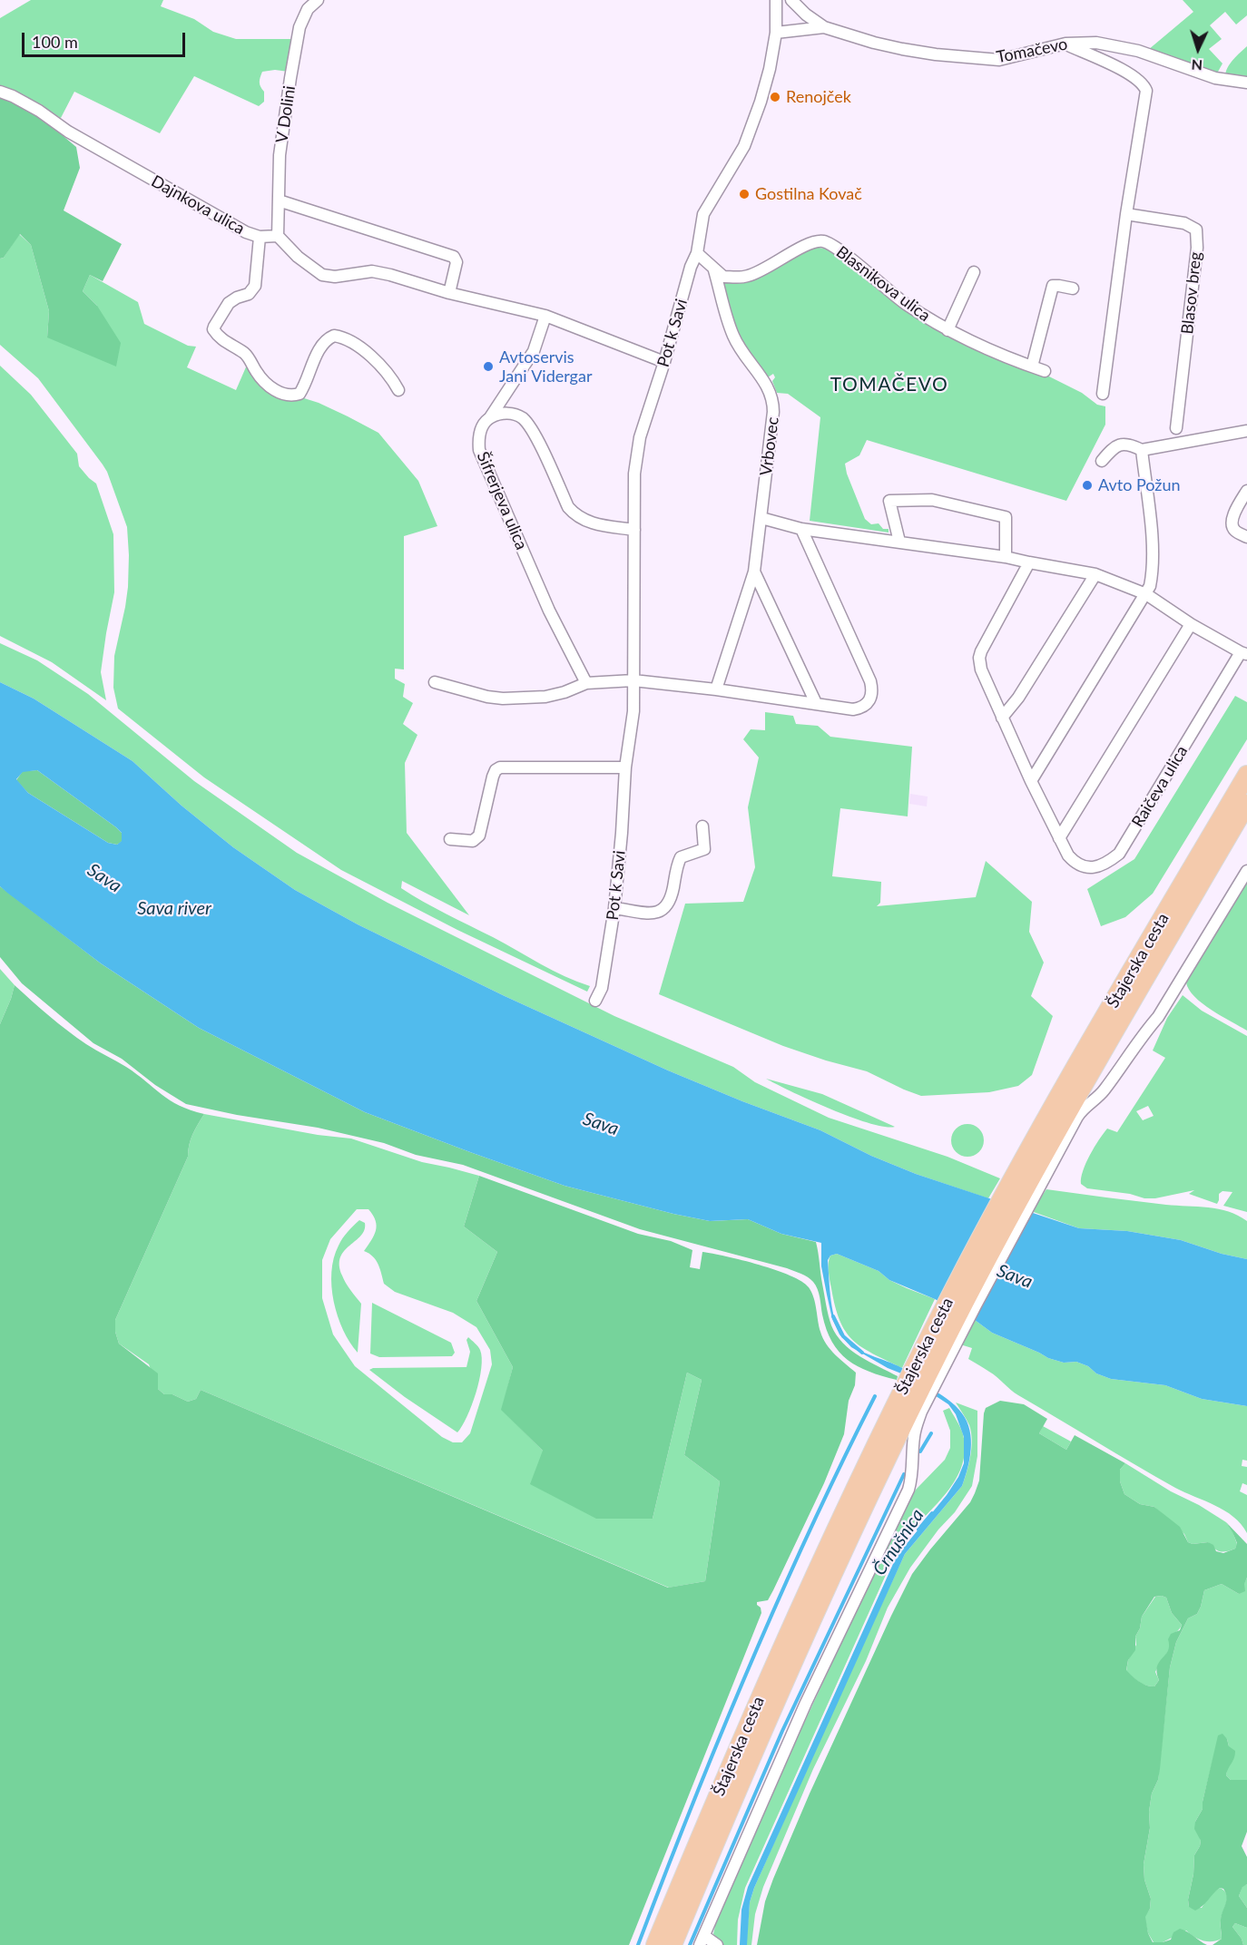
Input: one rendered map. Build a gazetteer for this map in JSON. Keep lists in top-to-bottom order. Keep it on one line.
{"streets":{"main road":["Štajerska cesta"],"street":["Tomačevo","V Dolini","Dajnkova ulica","Blasnikova ulica","Blasov breg","Pot k Savi","Vrbovec","Šifrerjeva ulica","Raičeva ulica"]},"crossings":[["V Dolini","Dajnkova ulica"],["Blasnikova ulica","Vrbovec"],["Vrbovec","Raičeva ulica"]],"districts":["TOMAČEVO"],"water":["Sava","Sava river","Črnušnica"],"places":["Renojček","Gostilna Kovač","Avtoservis Jani Vidergar","Avto Požun"],"scale_bar":"100 m","north":"bottom"}
